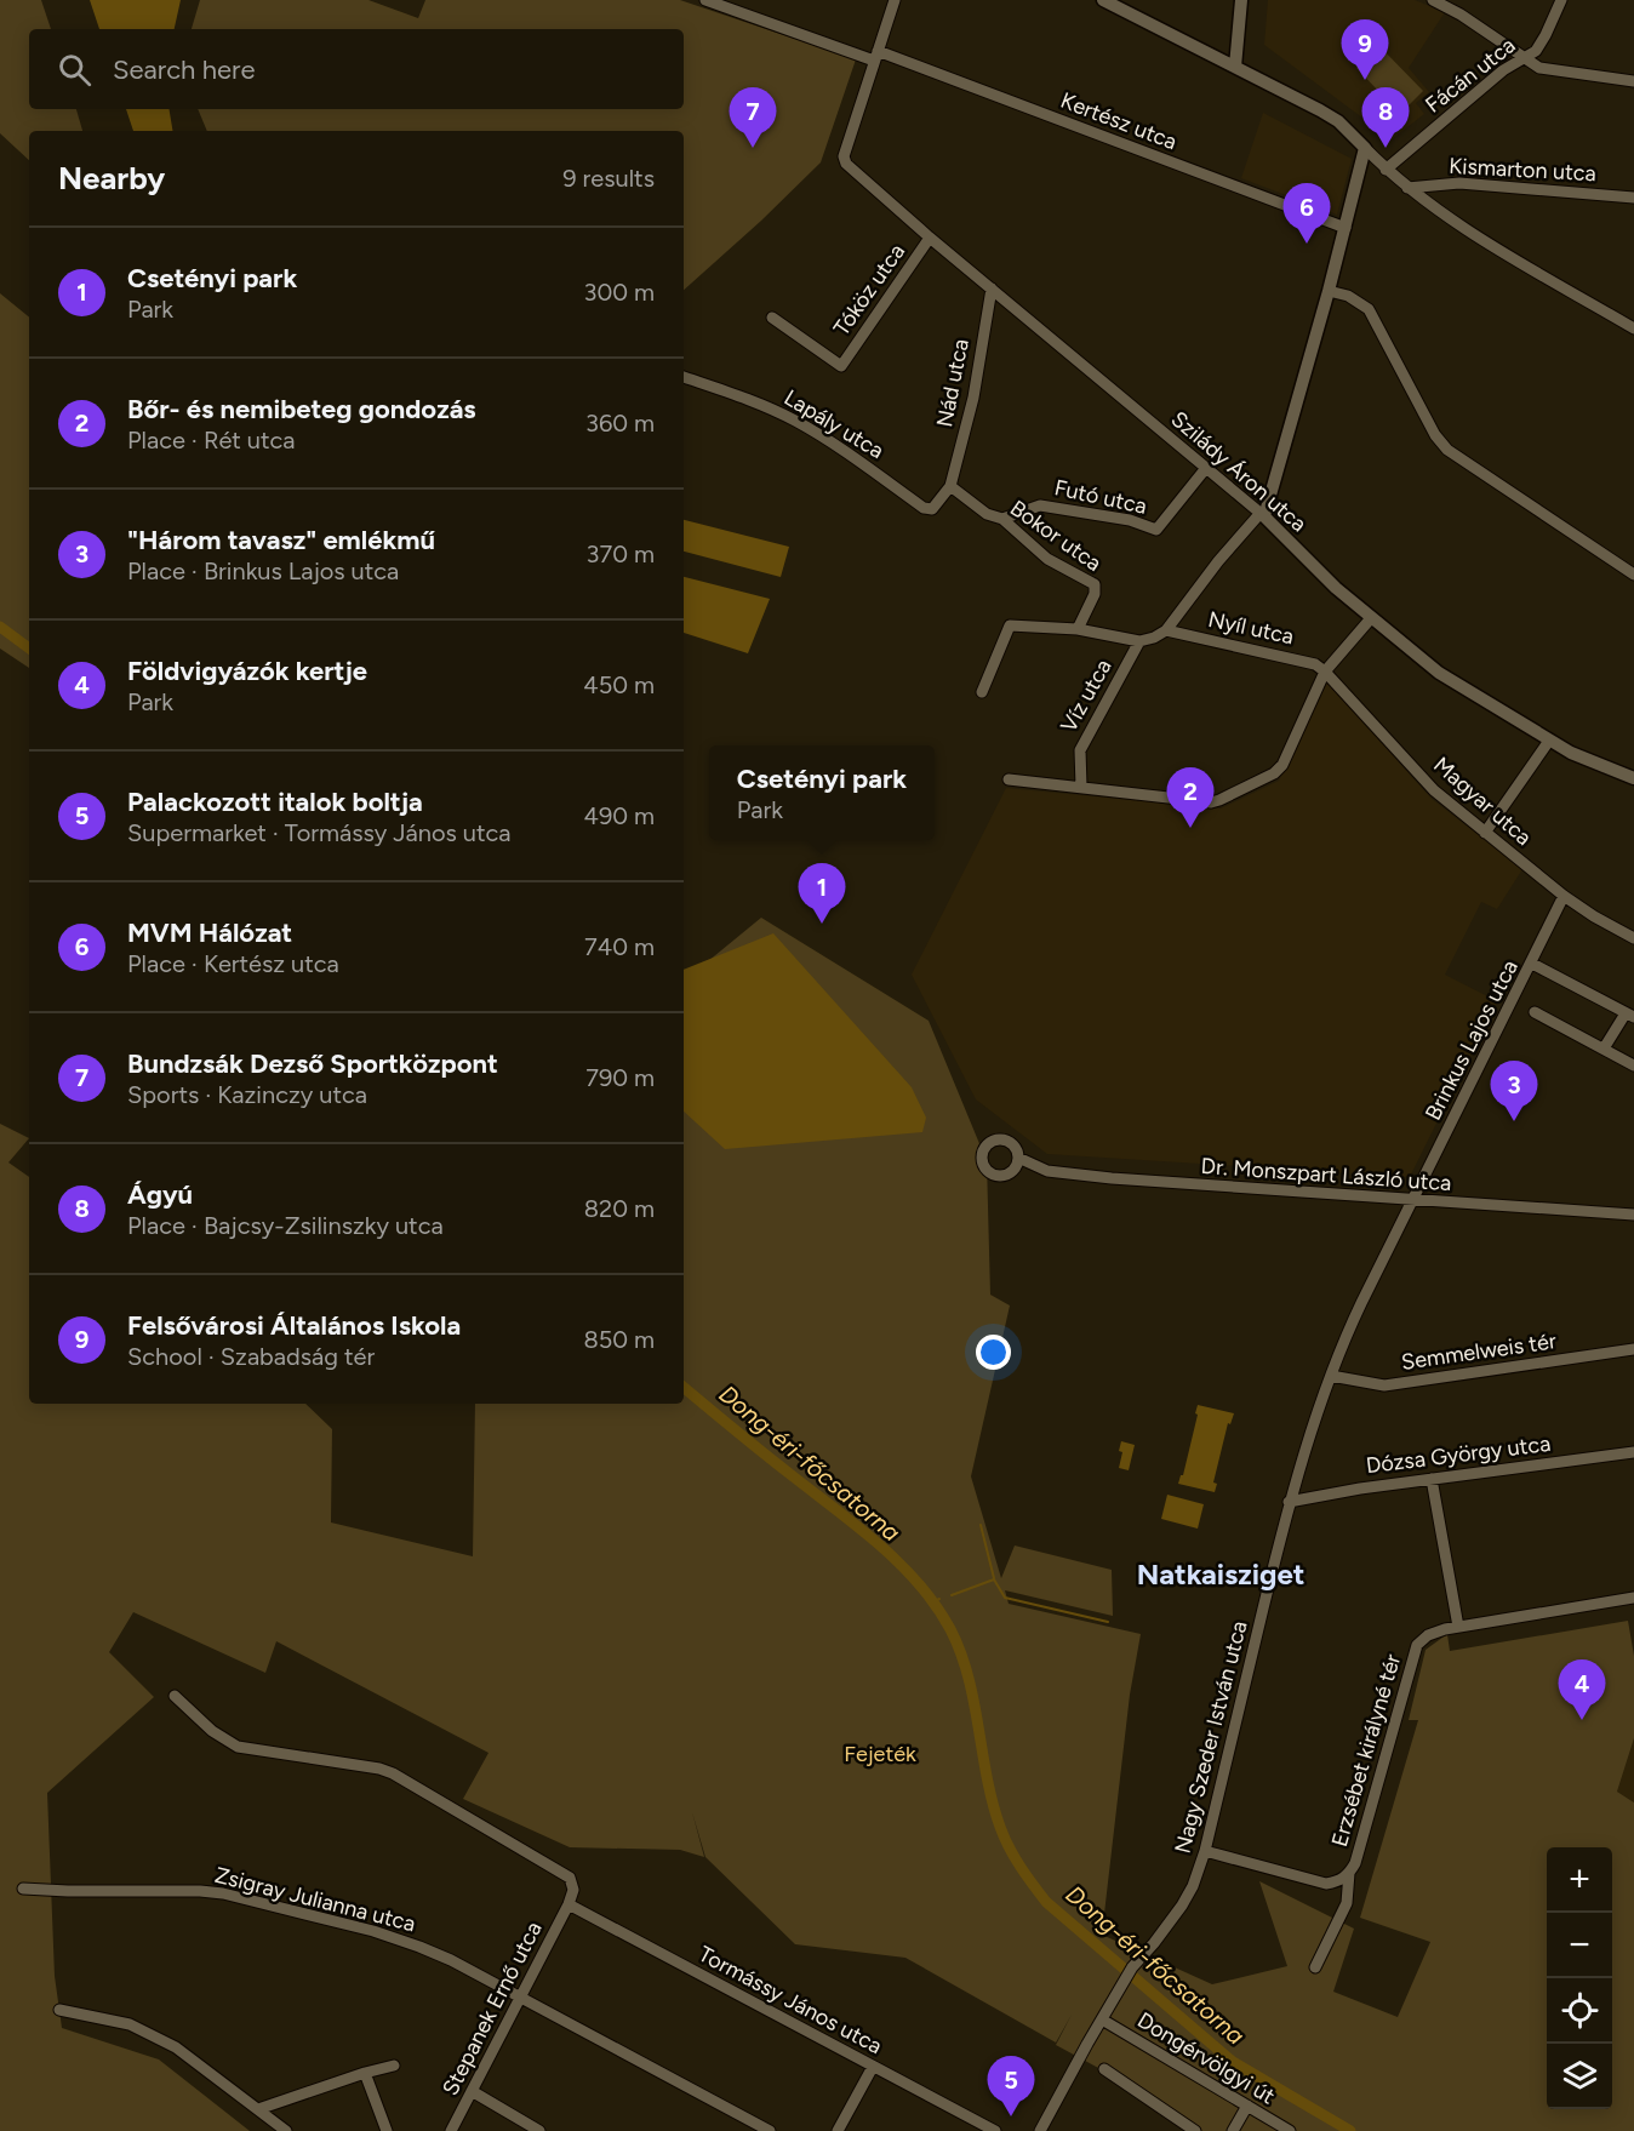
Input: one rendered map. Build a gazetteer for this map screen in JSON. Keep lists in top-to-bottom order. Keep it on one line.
{"streets":{"street":["Fácán utca","Kertész utca","Kismarton utca","Tóköz utca","Nád utca","Lapály utca","Szilády Áron utca","Futó utca","Bokor utca","Nyíl utca","Víz utca","Magyar utca","Brinkus Lajos utca","Dr. Monszpart László utca","Semmelweis tér","Dózsa György utca","Nagy Szeder István utca","Erzsébet királyné tér","Zsigray Julianna utca","Tormássy János utca","Stepanek Ernő utca","Dongérvölgyi út"]},"crossings":[["Kertész utca","Szilády Áron utca"],["Tóköz utca","Szilády Áron utca"],["Nád utca","Lapály utca"],["Nád utca","Szilády Áron utca"],["Nád utca","Bokor utca"],["Lapály utca","Bokor utca"],["Szilády Áron utca","Futó utca"],["Futó utca","Bokor utca"],["Nyíl utca","Magyar utca"],["Magyar utca","Brinkus Lajos utca"],["Brinkus Lajos utca","Dr. Monszpart László utca"],["Brinkus Lajos utca","Nagy Szeder István utca"],["Dr. Monszpart László utca","Nagy Szeder István utca"],["Semmelweis tér","Nagy Szeder István utca"],["Dózsa György utca","Nagy Szeder István utca"],["Nagy Szeder István utca","Erzsébet királyné tér"],["Nagy Szeder István utca","Dongérvölgyi út"],["Zsigray Julianna utca","Stepanek Ernő utca"],["Tormássy János utca","Stepanek Ernő utca"]],"districts":["Natkaisziget"],"water":["Dong-éri-főcsatorna"],"parks":["Fejeték"],"page":{"pins":["9","7","8","6","2","1","3","4","5"],"search":"Search here","heading":["Nearby","9 results"],"list":[{"mark":"1","name":"Csetényi park","note":"Park","value":"300 m"},{"mark":"2","name":"Bőr- és nemibeteg gondozás","note":"Place · Rét utca","value":"360 m"},{"mark":"3","name":"\"Három tavasz\" emlékmű","note":"Place · Brinkus Lajos utca","value":"370 m"},{"mark":"4","name":"Földvigyázók kertje","note":"Park","value":"450 m"},{"mark":"5","name":"Palackozott italok boltja","note":"Supermarket · Tormássy János utca","value":"490 m"},{"mark":"6","name":"MVM Hálózat","note":"Place · Kertész utca","value":"740 m"},{"mark":"7","name":"Bundzsák Dezső Sportközpont","note":"Sports · Kazinczy utca","value":"790 m"},{"mark":"8","name":"Ágyú","note":"Place · Bajcsy-Zsilinszky utca","value":"820 m"},{"mark":"9","name":"Felsővárosi Általános Iskola","note":"School · Szabadság tér","value":"850 m"}],"popup":["Csetényi park","Park"],"map_buttons":["+","−"]}}
